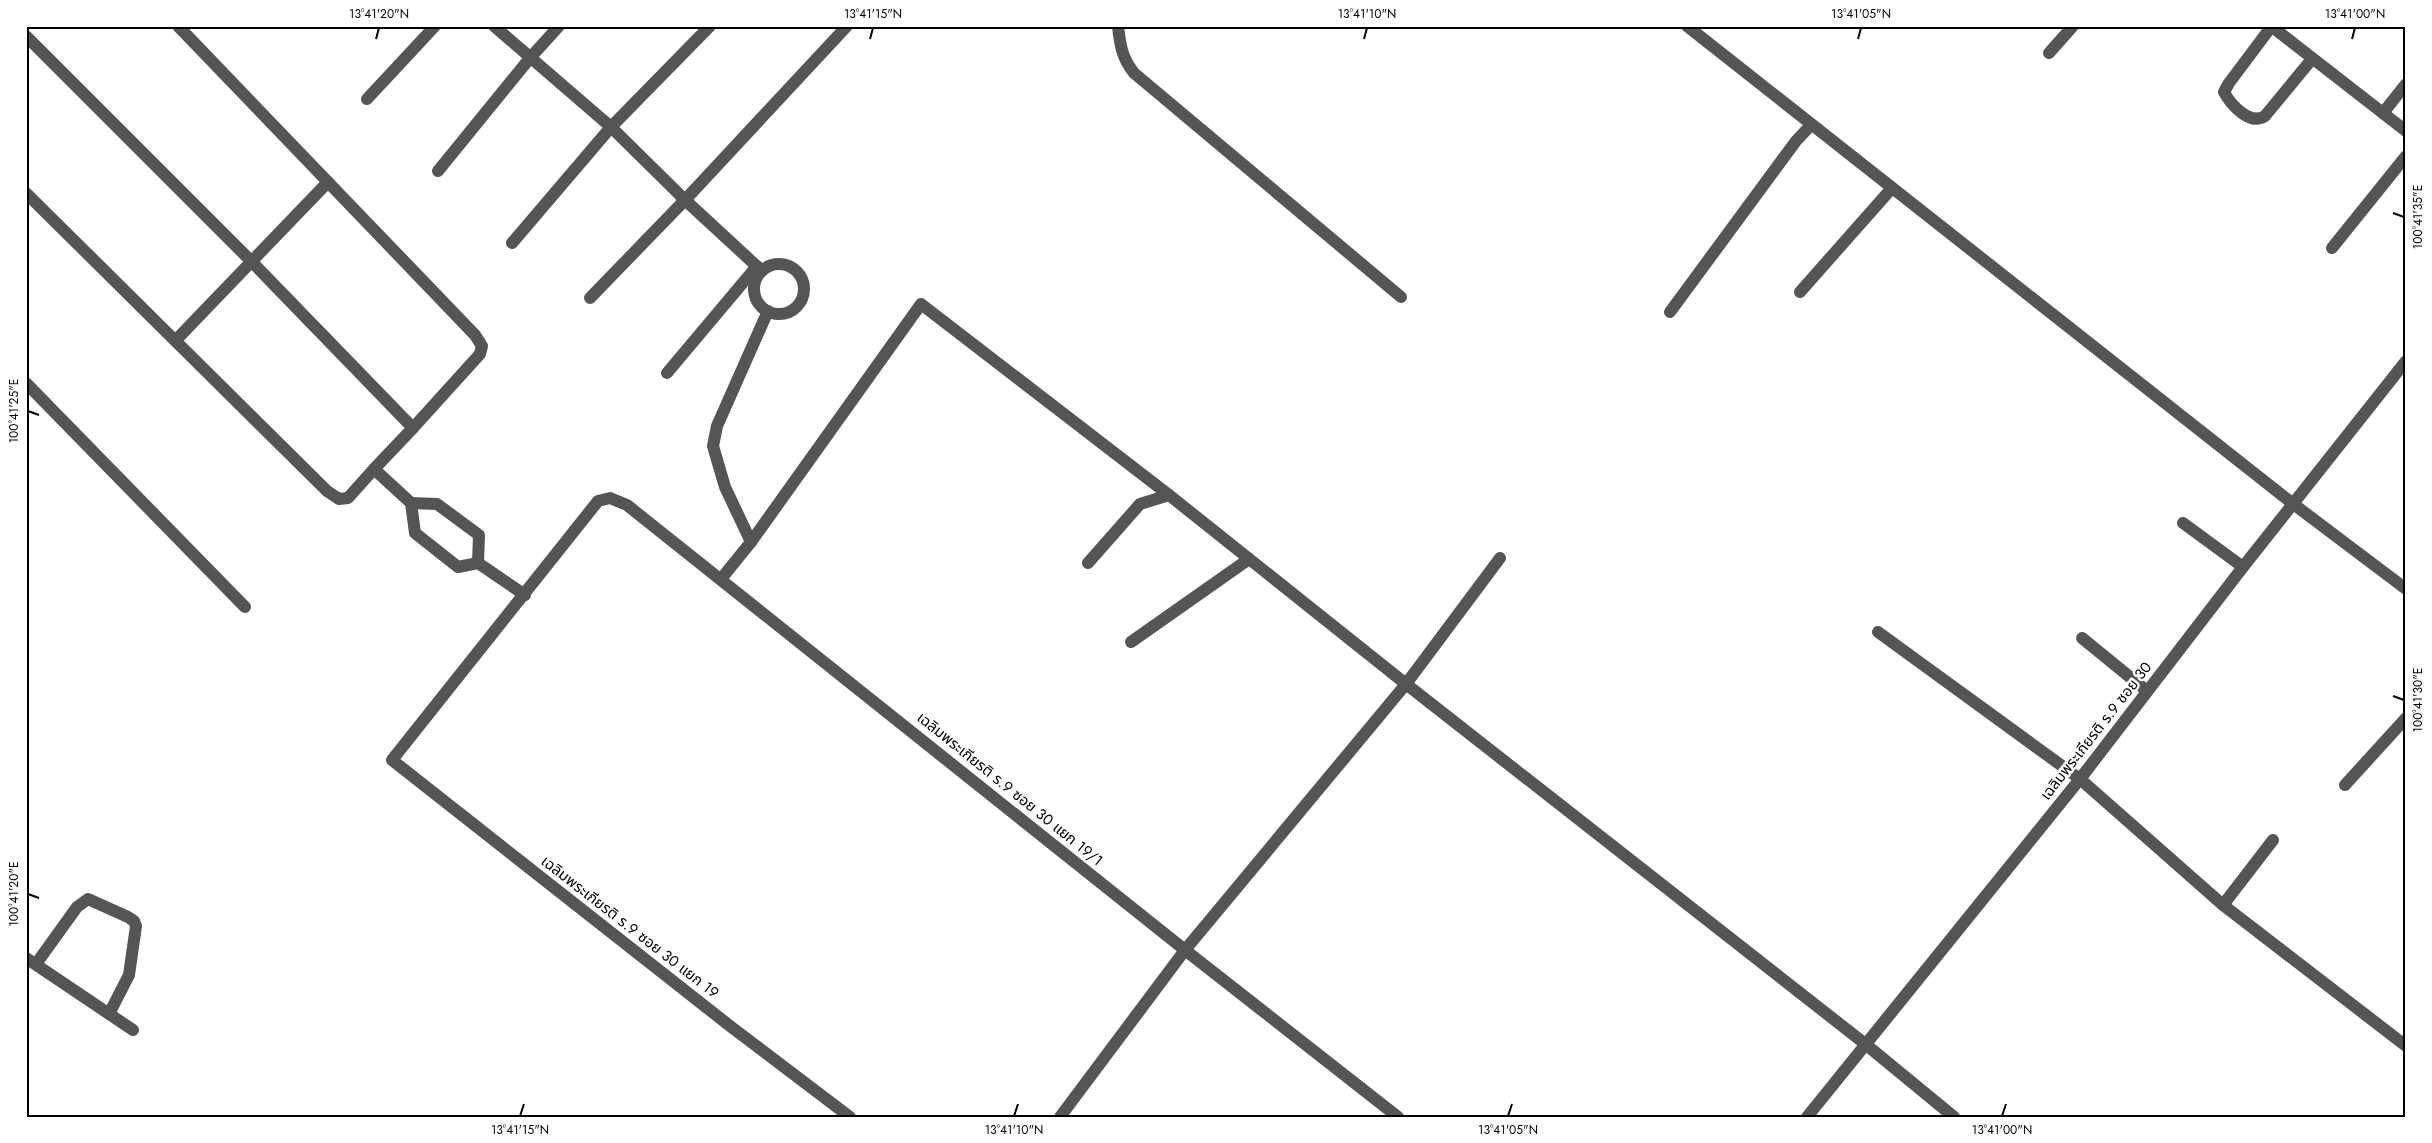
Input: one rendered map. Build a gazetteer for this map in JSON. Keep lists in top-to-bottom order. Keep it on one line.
{"streets":{"street":["เฉลิมพระเกียรติ ร.9 ซอย 30","เฉลิมพระเกียรติ ร.9 ซอย 30 แยก 19/1","เฉลิมพระเกียรติ ร.9 ซอย 30 แยก 19"]},"crossings":[["เฉลิมพระเกียรติ ร.9 ซอย 30 แยก 19/1","เฉลิมพระเกียรติ ร.9 ซอย 30 แยก 19"]],"coordinates":["13°41'20\"N","13°41'15\"N","13°41'10\"N","13°41'05\"N","13°41'00\"N","100°41'35\"E","100°41'25\"E","100°41'30\"E","100°41'20\"E"]}
